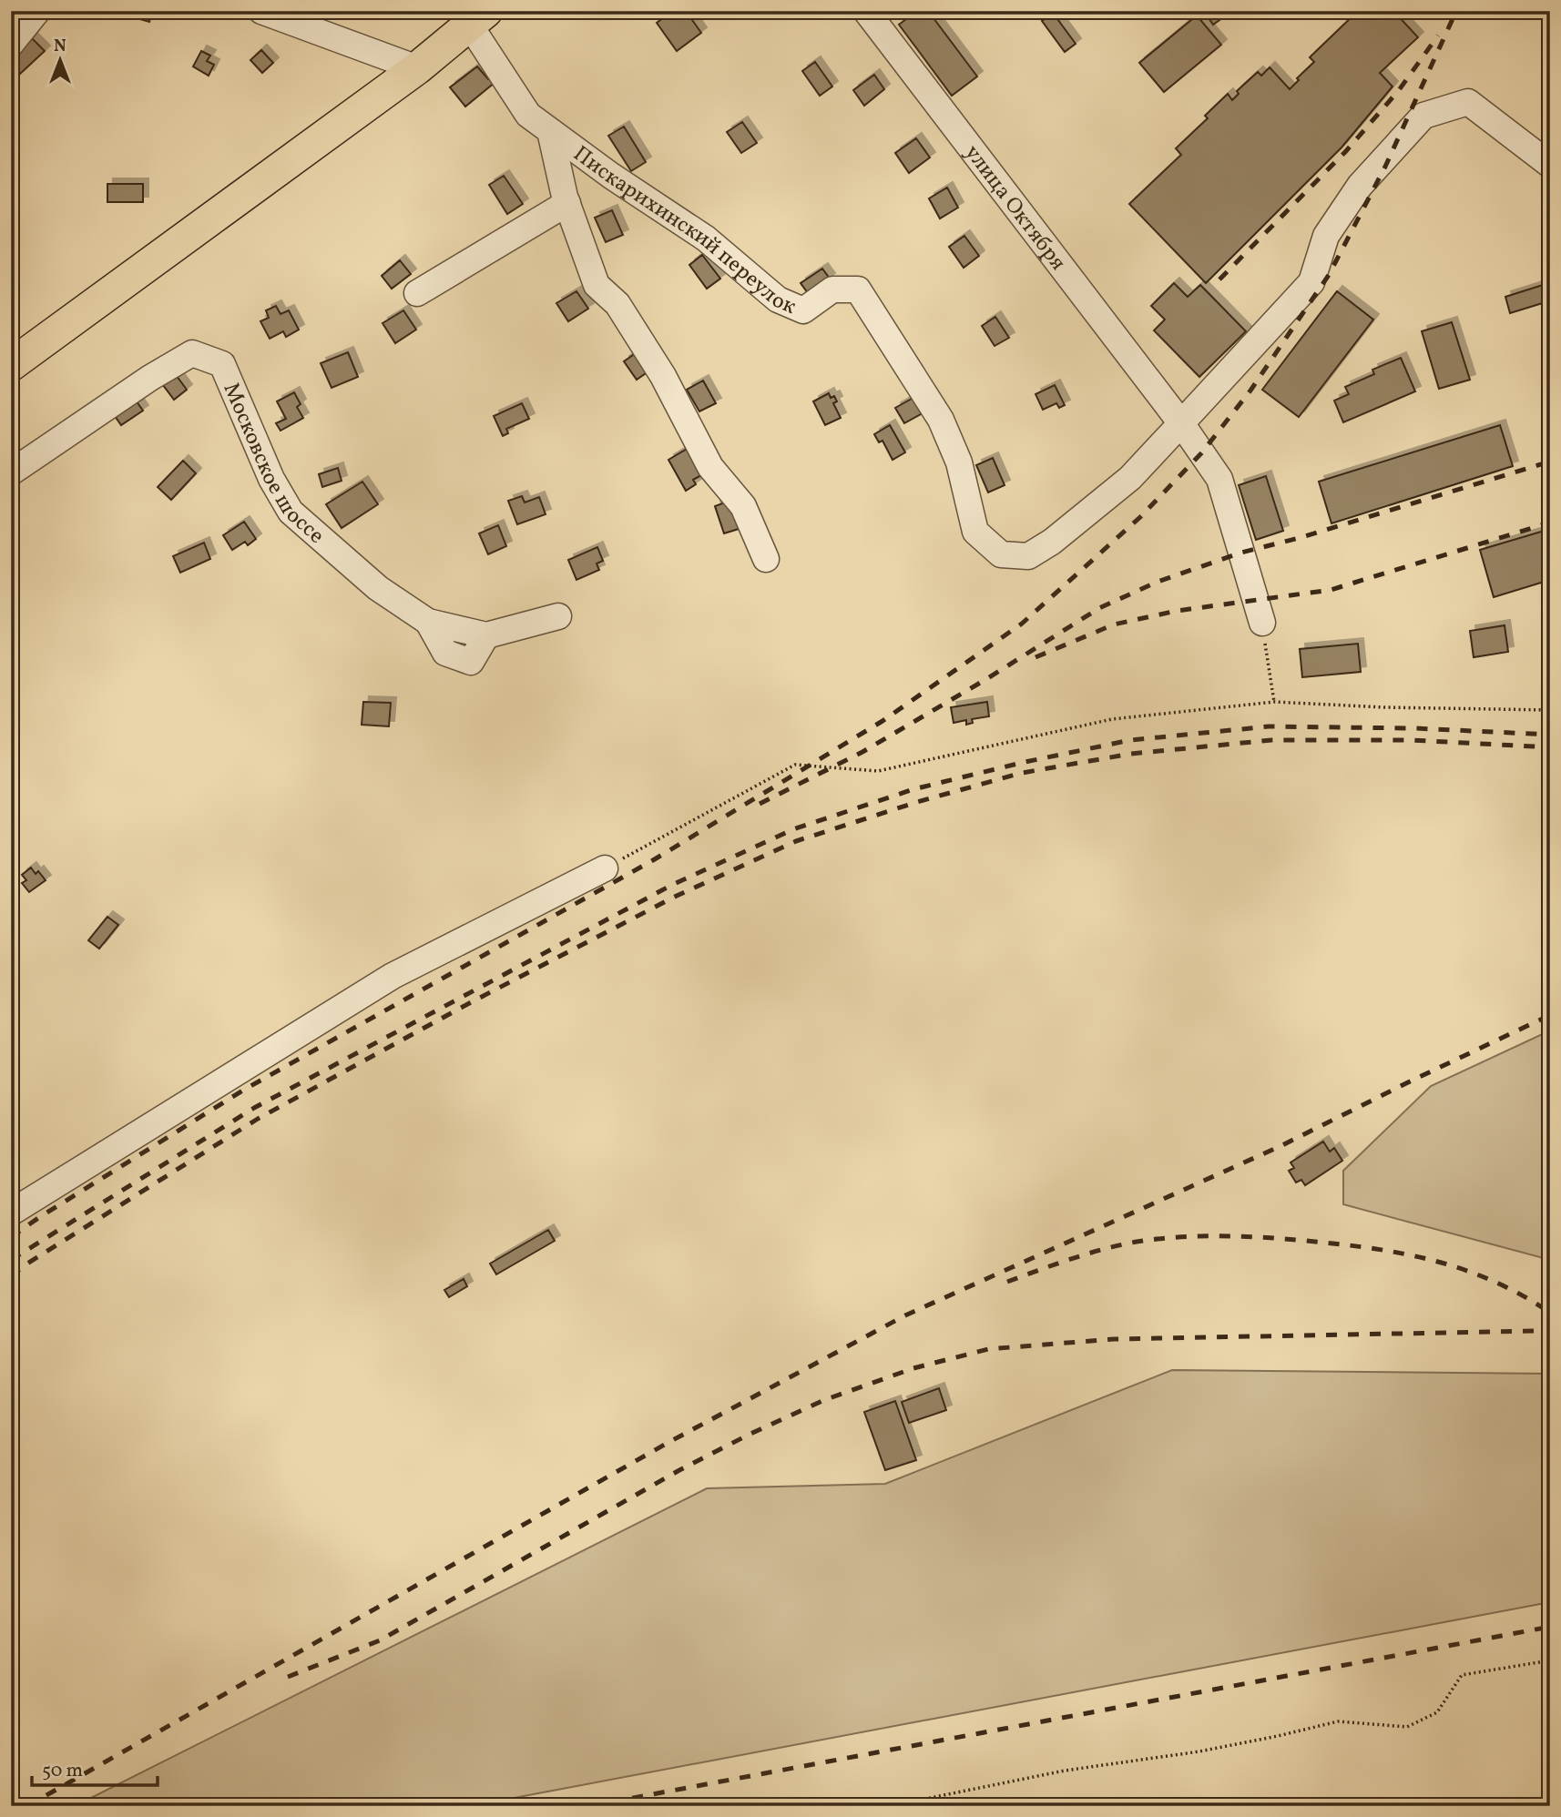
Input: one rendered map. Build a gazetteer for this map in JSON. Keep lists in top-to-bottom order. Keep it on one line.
{"streets":{"street":["улица Октября","Пискарихинский переулок","Московское шоссе"]},"crossings":[["улица Октября","Пискарихинский переулок"]],"scale_bar":"50 m","north":"top"}
